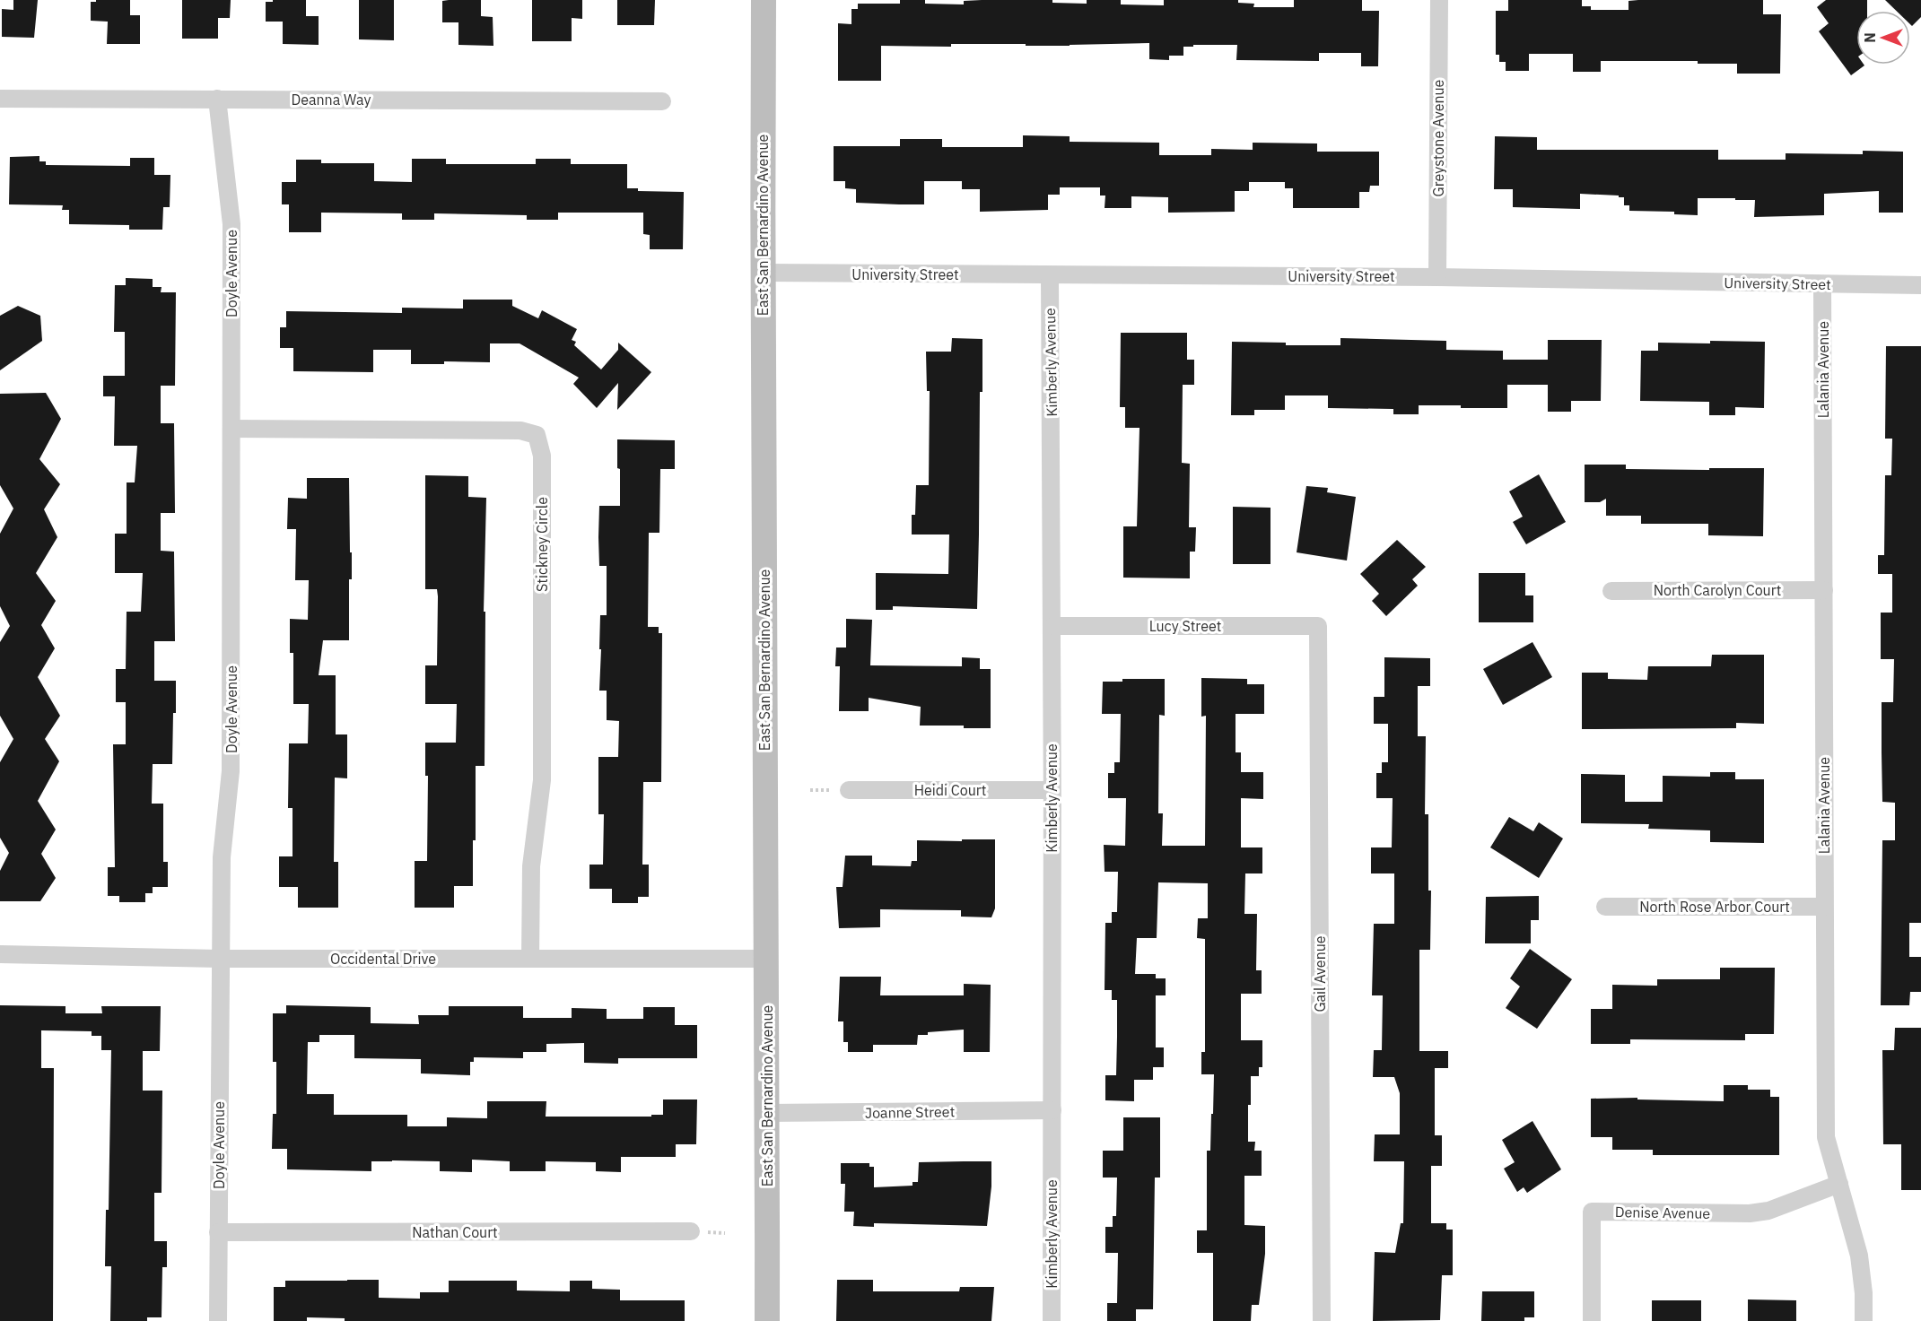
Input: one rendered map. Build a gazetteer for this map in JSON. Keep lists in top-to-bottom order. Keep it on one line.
{"streets":{"street":["Deanna Way","Greystone Avenue","East San Bernardino Avenue","Doyle Avenue","University Street","Kimberly Avenue","Lalania Avenue","Stickney Circle","North Carolyn Court","Lucy Street","Heidi Court","North Rose Arbor Court","Occidental Drive","Gail Avenue","Joanne Street","Denise Avenue","Nathan Court"]},"crossings":[["Deanna Way","Doyle Avenue"],["Greystone Avenue","University Street"],["East San Bernardino Avenue","University Street"],["East San Bernardino Avenue","Occidental Drive"],["East San Bernardino Avenue","Joanne Street"],["Doyle Avenue","Stickney Circle"],["Doyle Avenue","Occidental Drive"],["Doyle Avenue","Nathan Court"],["University Street","Kimberly Avenue"],["University Street","Lalania Avenue"],["Kimberly Avenue","Lucy Street"],["Kimberly Avenue","Heidi Court"],["Kimberly Avenue","Joanne Street"],["Lalania Avenue","North Carolyn Court"],["Lalania Avenue","North Rose Arbor Court"],["Lalania Avenue","Denise Avenue"],["Stickney Circle","Occidental Drive"],["Lucy Street","Gail Avenue"]],"north":"left"}
